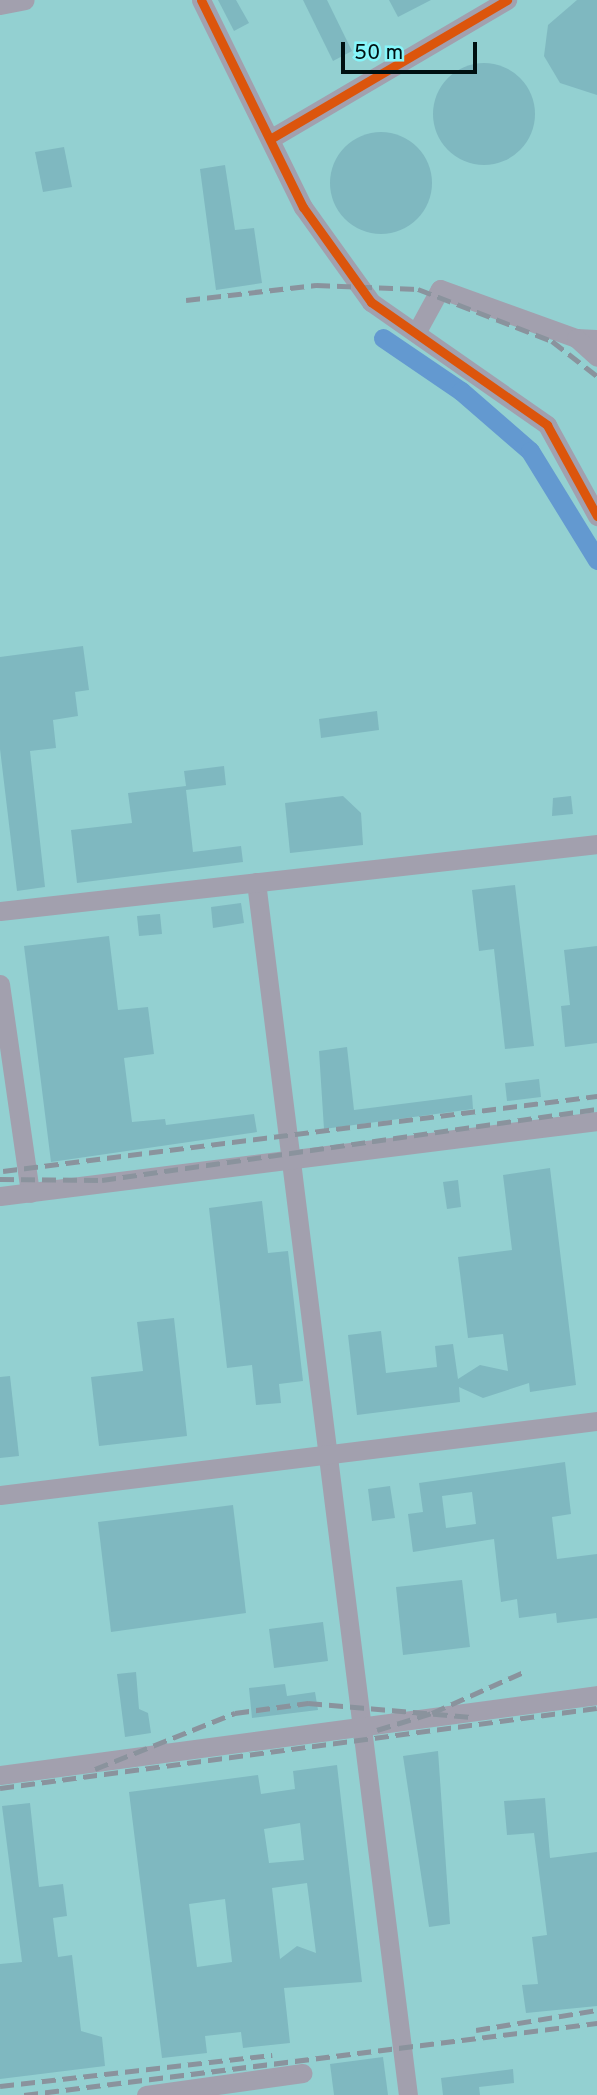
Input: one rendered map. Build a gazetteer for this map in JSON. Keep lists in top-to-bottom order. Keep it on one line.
{"scale_bar":"50 m"}
